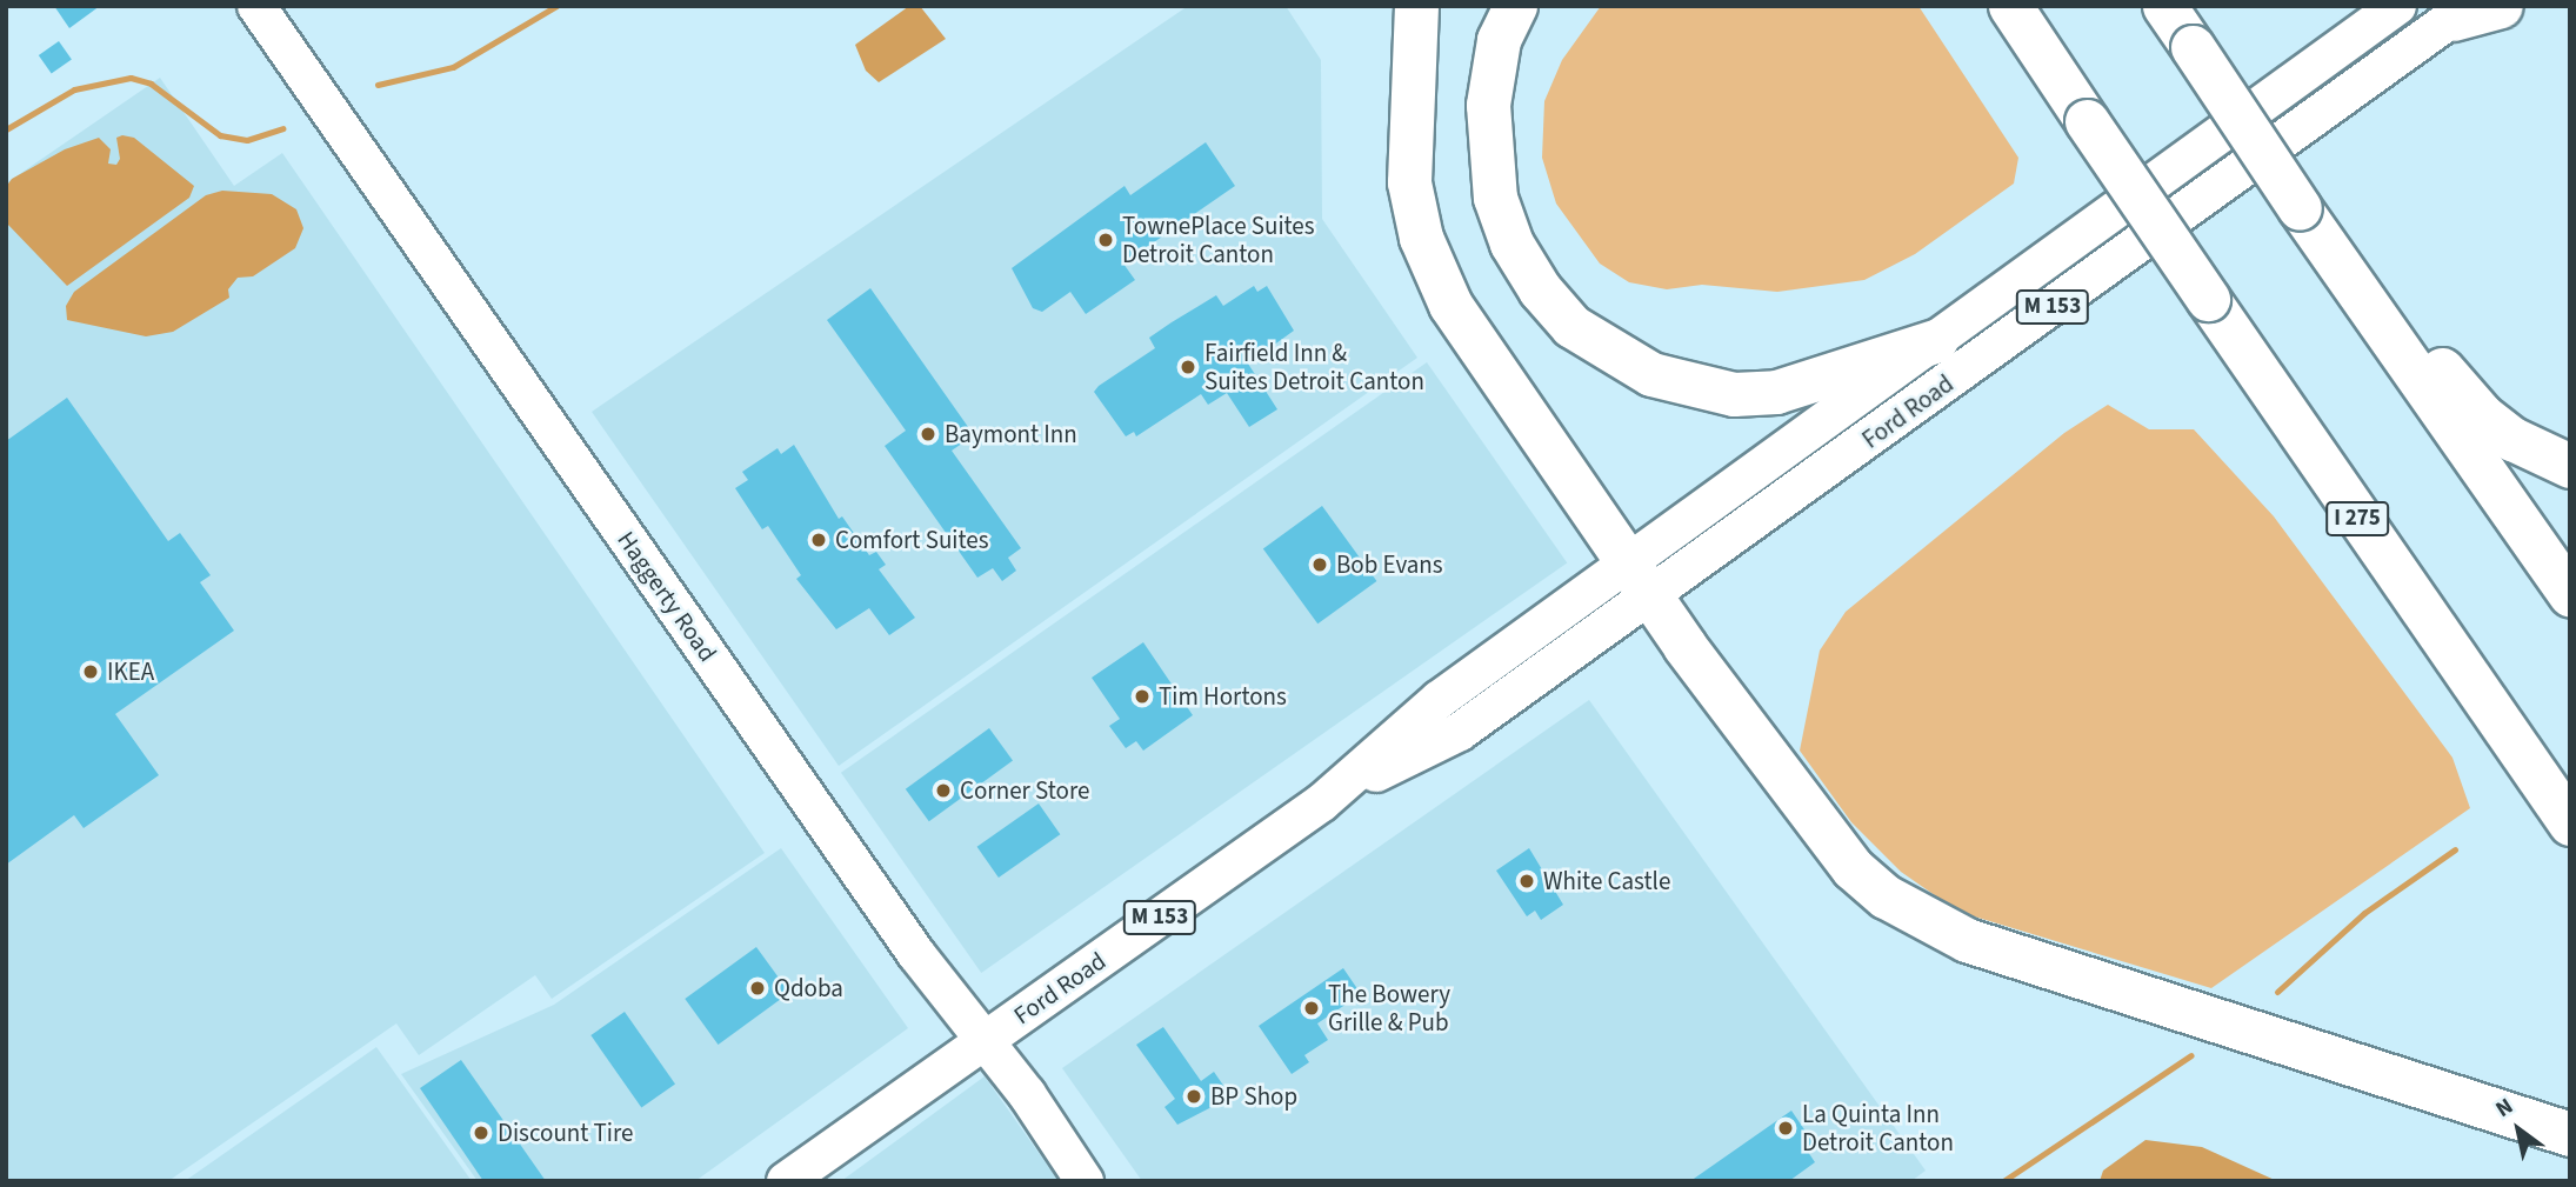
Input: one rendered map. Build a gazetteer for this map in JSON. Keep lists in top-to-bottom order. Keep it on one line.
{"streets":{"highway":["I 275"],"main road":["M 153","Ford Road","Haggerty Road"]},"crossings":[["Ford Road","Haggerty Road"]],"places":["TownePlace Suites Detroit Canton","Fairfield Inn & Suites Detroit Canton","Baymont Inn","Comfort Suites","Bob Evans","IKEA","Tim Hortons","Corner Store","White Castle","Qdoba","The Bowery Grille & Pub","BP Shop","La Quinta Inn Detroit Canton","Discount Tire"],"north":"top left"}
